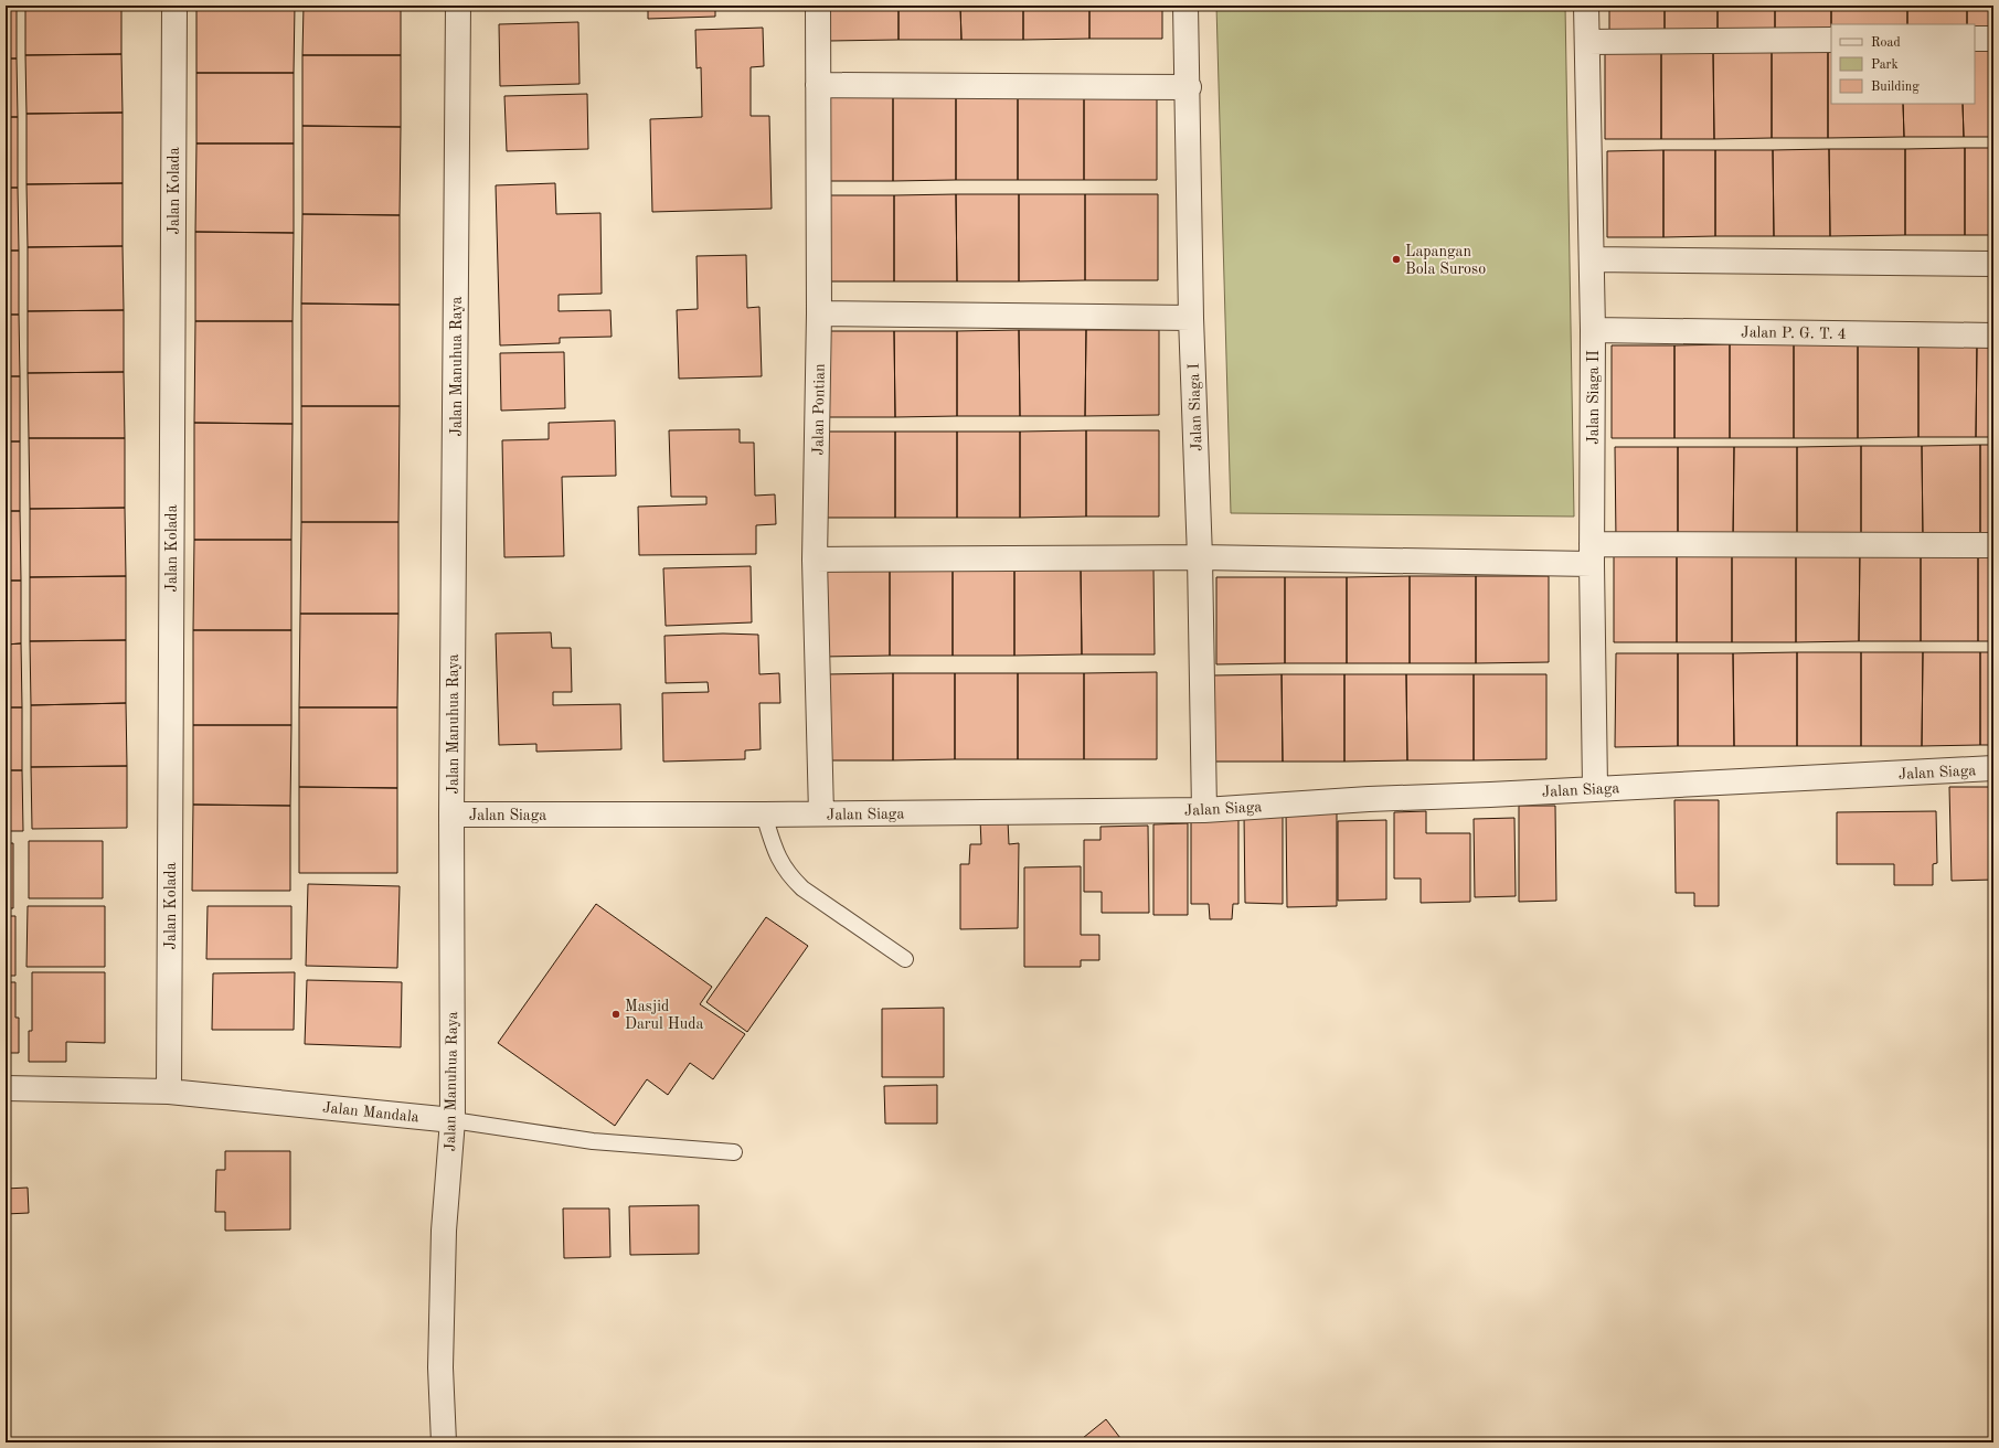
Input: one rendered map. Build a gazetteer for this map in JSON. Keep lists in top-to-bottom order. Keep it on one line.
{"streets":{"street":["Jalan Kolada","Jalan P. G. T. 4","Jalan Manuhua Raya","Jalan Siaga II","Jalan Siaga I","Jalan Pontian","Jalan Siaga","Jalan Mandala"]},"crossings":[["Jalan Kolada","Jalan Mandala"],["Jalan P. G. T. 4","Jalan Siaga II"],["Jalan Manuhua Raya","Jalan Siaga"],["Jalan Manuhua Raya","Jalan Mandala"],["Jalan Siaga II","Jalan Siaga"],["Jalan Siaga I","Jalan Siaga"],["Jalan Pontian","Jalan Siaga"]],"places":["Lapangan Bola Suroso","Masjid Darul Huda"],"legend":["Road","Park","Building"]}
